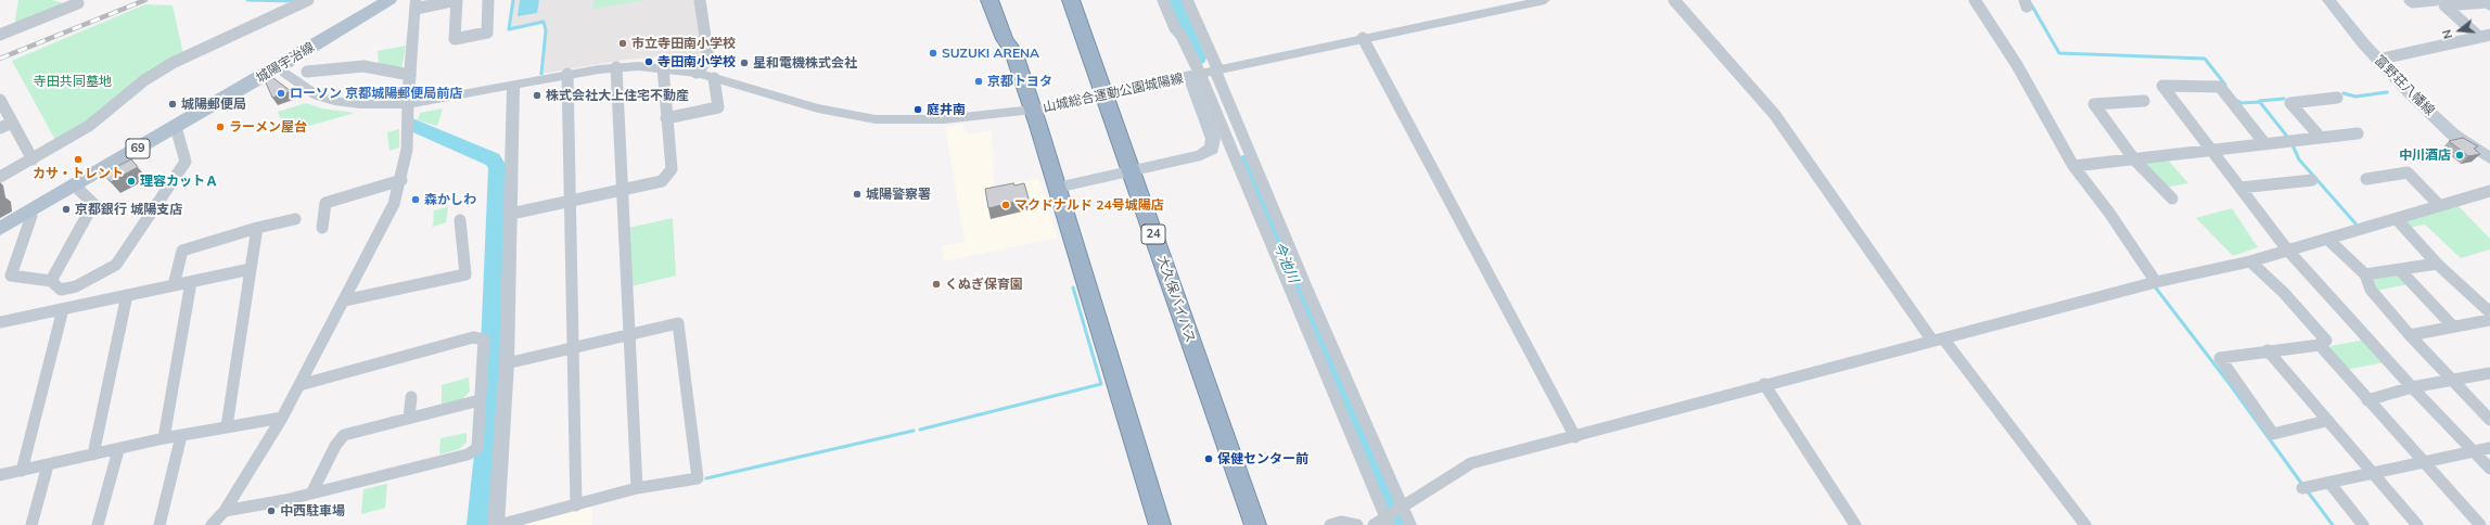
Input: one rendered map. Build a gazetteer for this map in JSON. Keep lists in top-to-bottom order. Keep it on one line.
{"streets":{"highway":["24","大久保バイパス"],"main road":["城陽宇治線","富野荘八幡線","山城総合運動公園城陽線","69"]},"crossings":[["山城総合運動公園城陽線","大久保バイパス"]],"water":["今池川"],"parks":["寺田共同墓地"],"places":["市立寺田南小学校","SUZUKI ARENA","寺田南小学校","星和電機株式会社","京都トヨタ","ローソン 京都城陽郵便局前店","株式会社大上住宅不動産","城陽郵便局","庭井南","ラーメン屋台","中川酒店","カサ・トレント","理容カットＡ","城陽警察署","森かしわ","マクドナルド 24号城陽店","京都銀行 城陽支店","くぬぎ保育園","保健センター前","中西駐車場"],"north":"left"}
